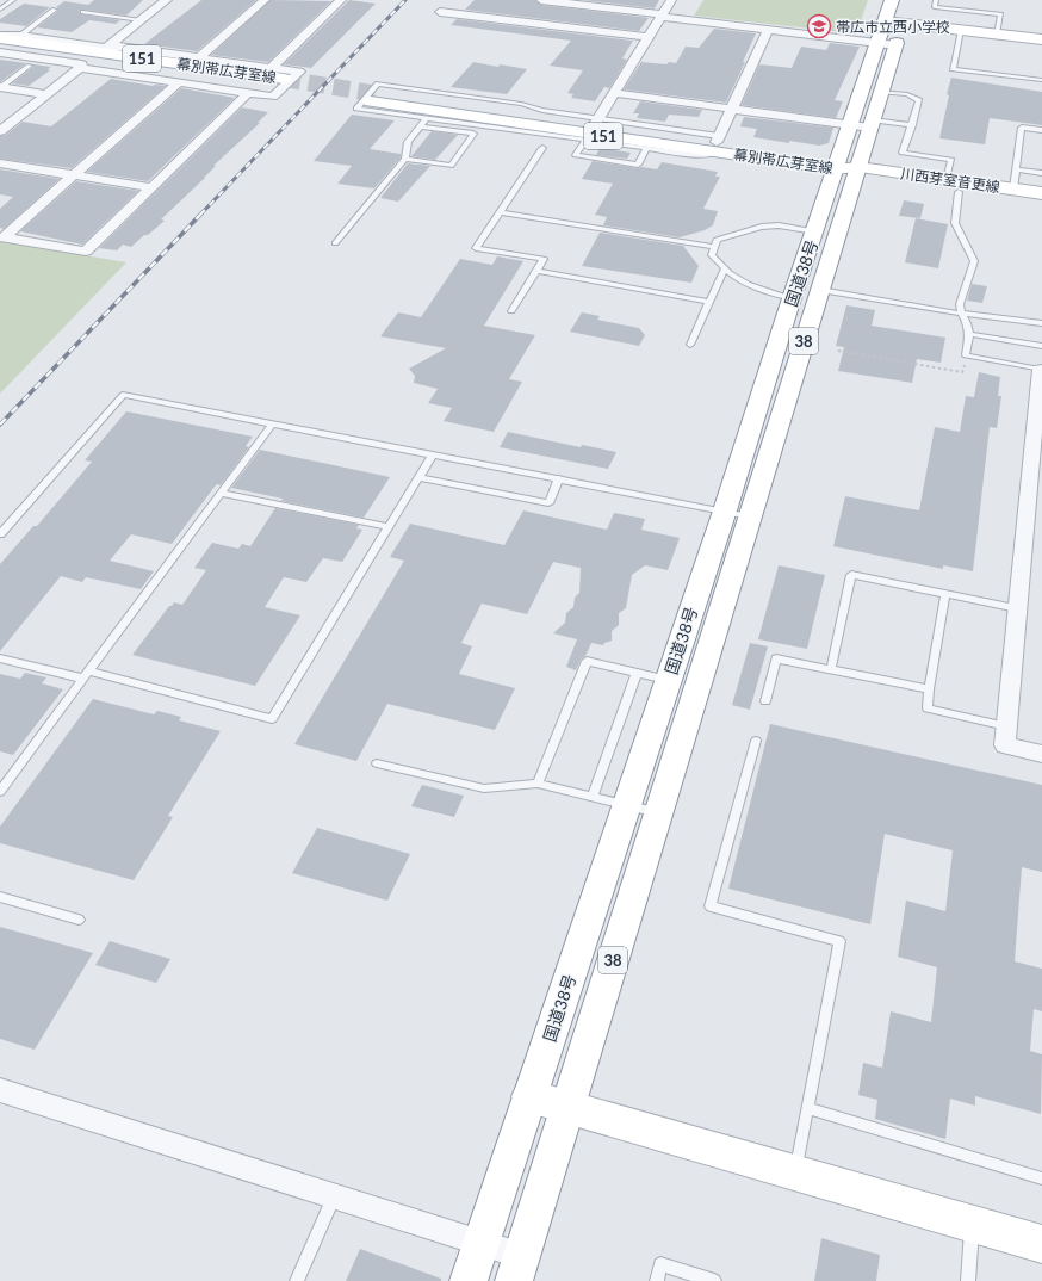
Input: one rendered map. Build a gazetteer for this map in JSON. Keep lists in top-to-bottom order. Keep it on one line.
{"streets":{"main road":["151","幕別帯広芽室線","川西芽室音更線","国道38号","38"]},"crossings":[["幕別帯広芽室線","川西芽室音更線"],["幕別帯広芽室線","国道38号"],["川西芽室音更線","国道38号"]],"places":{"school or university":["帯広市立西小学校"]}}
